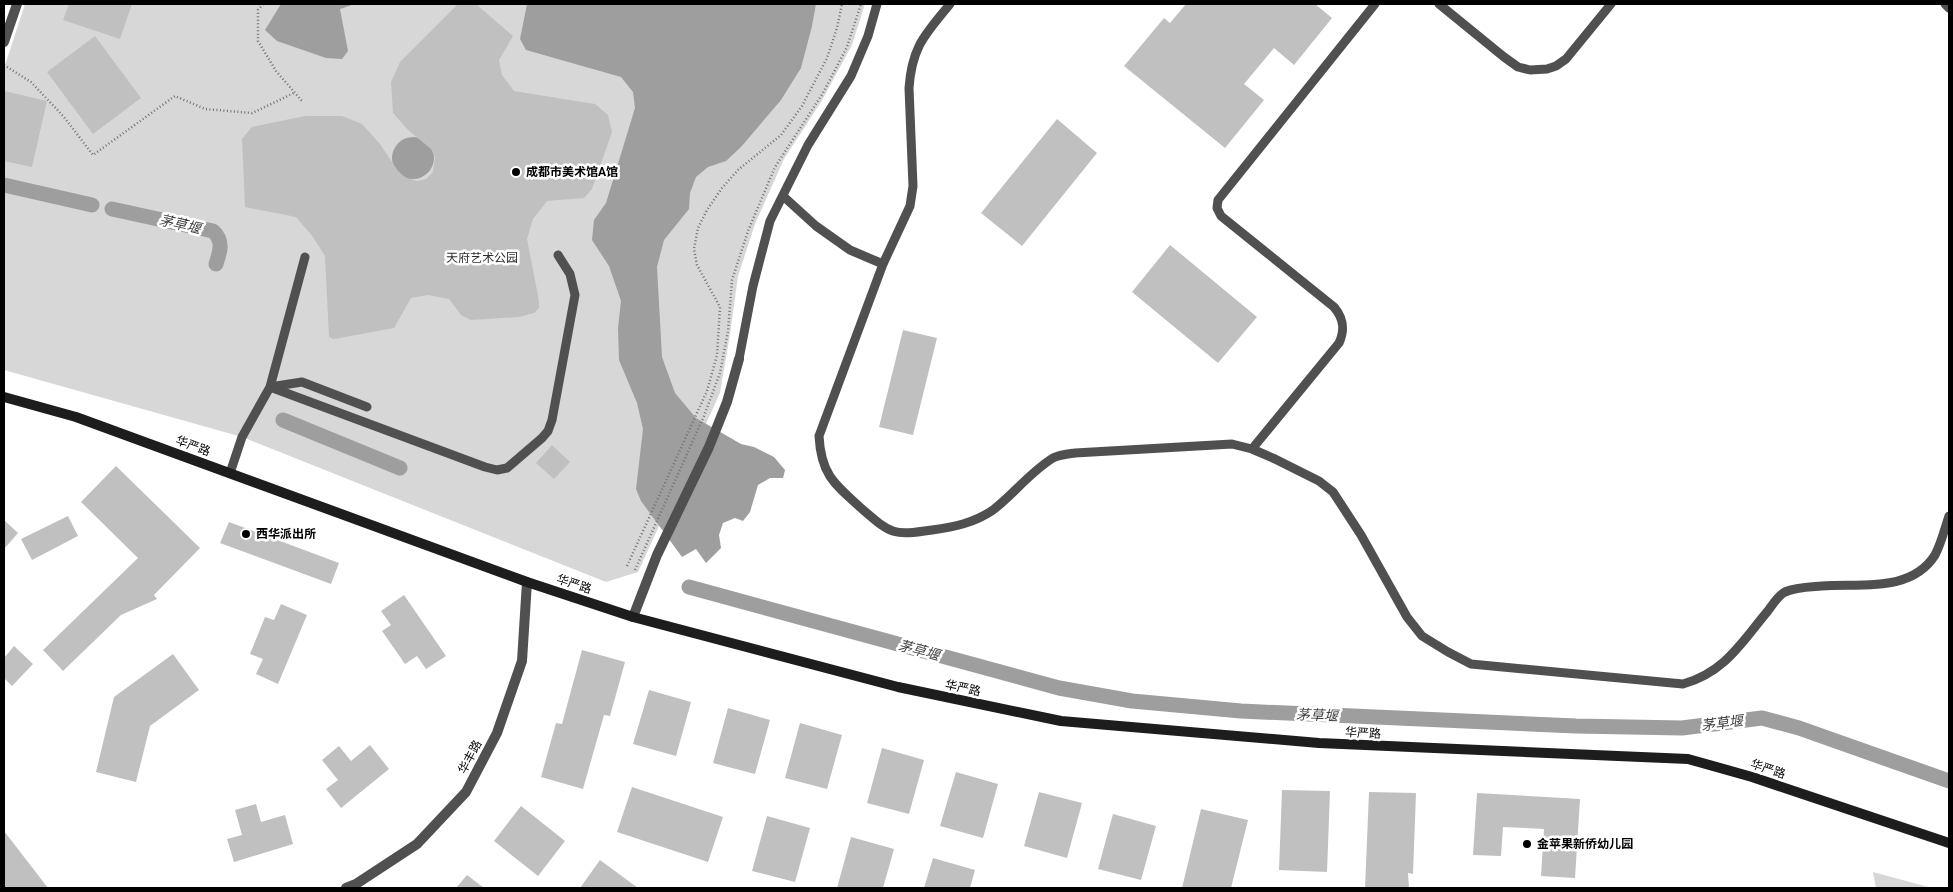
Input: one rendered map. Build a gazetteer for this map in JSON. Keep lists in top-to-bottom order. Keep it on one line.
{"streets":{"street":["华严路","华丰路"]},"crossings":[["华严路","华丰路"]],"water":["茅草堰"],"parks":["天府艺术公园"],"places":["成都市美术馆A馆","西华派出所","金苹果新侨幼儿园"]}
